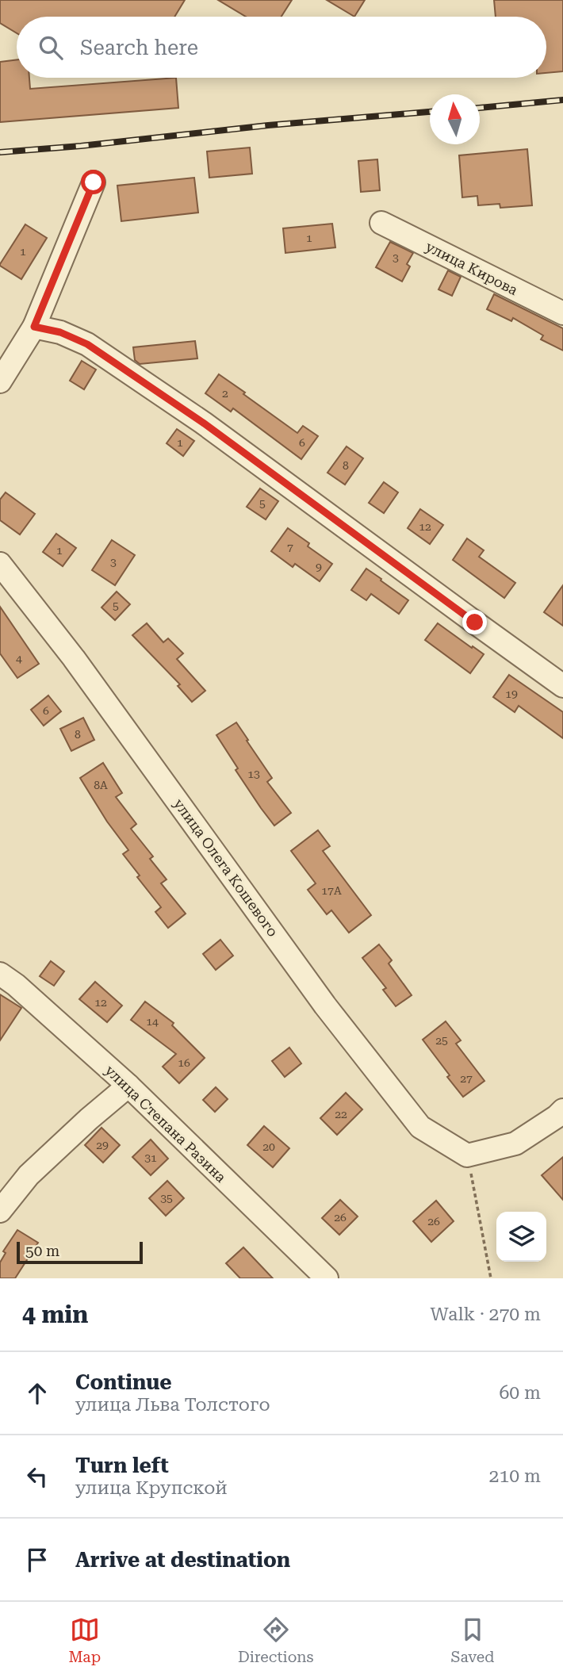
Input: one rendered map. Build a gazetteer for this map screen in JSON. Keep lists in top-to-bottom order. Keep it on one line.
{"streets":{"street":["улица Кирова","улица Олега Кошевого","улица Степана Разина"]},"house_numbers":["1","1","3","2","1","6","8","5","12","7","1","3","9","5","4","19","6","8","13","8А","17А","12","14","25","16","27","22","29","20","31","35","26","26"],"scale_bar":"50 m","north":"top","page":{"search":"Search here","scale":"50 m","heading":["4 min","Walk · 270 m"],"list":[["Continue","улица Льва Толстого","60 m"],["Turn left","улица Крупской","210 m"],"Arrive at destination"],"nav":["Map","Directions","Saved"]}}
